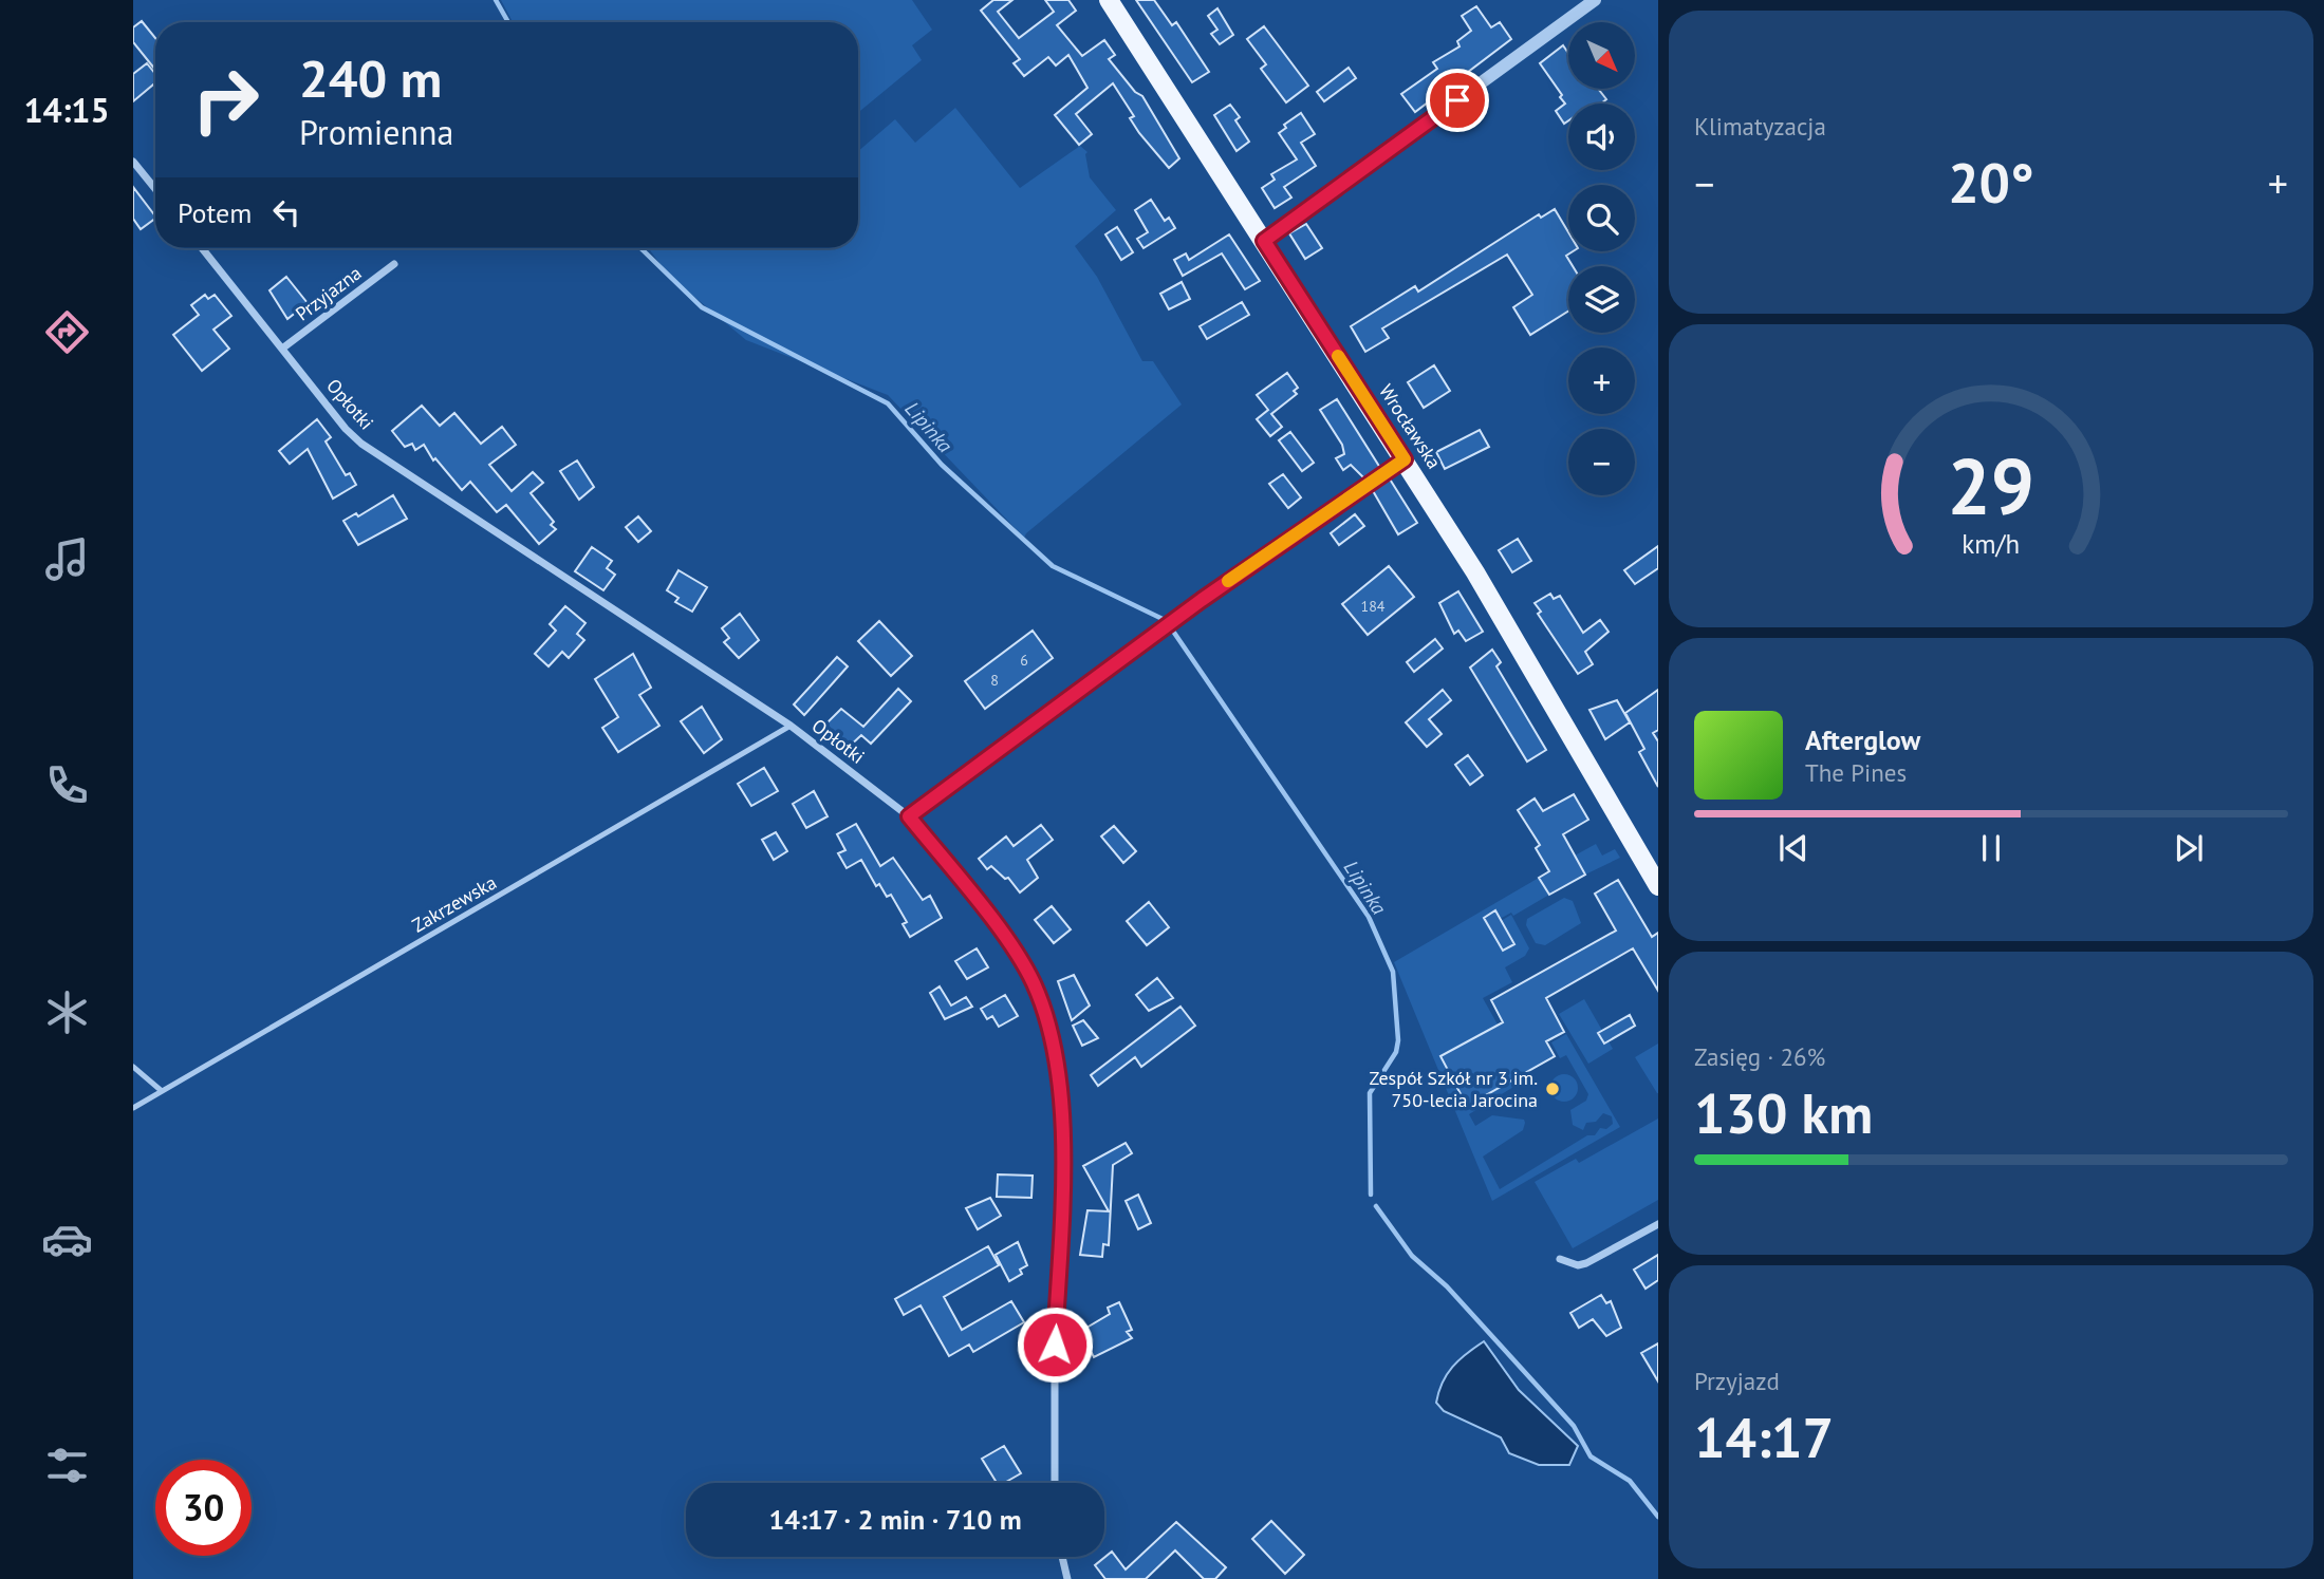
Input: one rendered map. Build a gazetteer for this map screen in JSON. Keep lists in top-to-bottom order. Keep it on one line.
{"streets":{"main road":["Wrocławska"],"street":["Przyjazna","Opłotki"],"lane":["Zakrzewska"]},"crossings":[["Przyjazna","Opłotki"],["Opłotki","Zakrzewska"]],"water":["Lipinka"],"places":["Zespół Szkół nr 3 im. 750-lecia Jarocina"],"house_numbers":["184","6","8"],"north":"bottom right","page":{"tabs":"14:15","tile":["Klimatyzacja",["Zasięg · 26%","130 km"],["Przyjazd","14:17"]],"map_buttons":["+","−"],"turn":["240 m","Promienna"],"heat":["−","20°","+"],"then":"Potem","song":["Afterglow","The Pines"],"limit":"30","trip":"14:17 · 2 min · 710 m","gauge":["29","km/h"]}}
